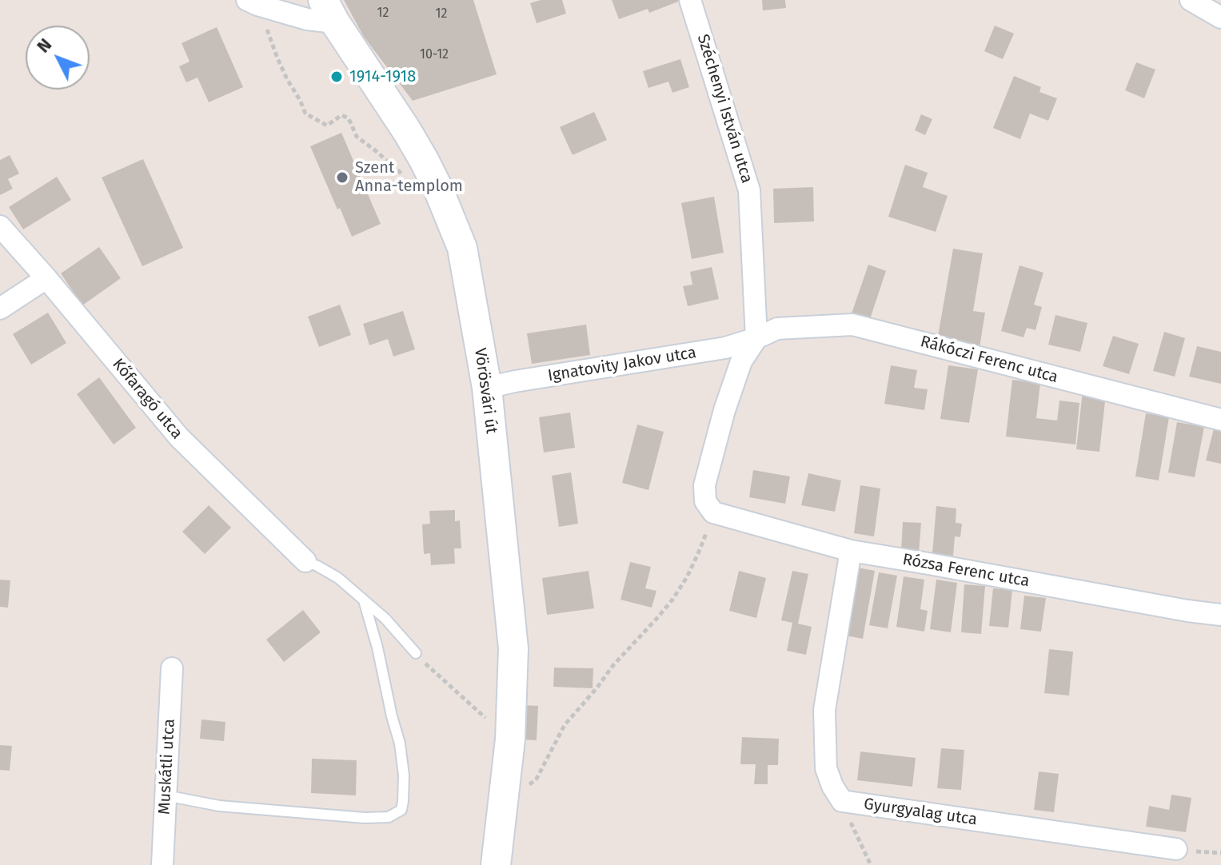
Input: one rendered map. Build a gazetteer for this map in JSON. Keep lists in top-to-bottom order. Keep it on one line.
{"streets":{"main road":["Vörösvári út"],"street":["Széchenyi István utca","Rákóczi Ferenc utca","Ignatovity Jakov utca","Kőfaragó utca","Rózsa Ferenc utca","Muskátli utca","Gyurgyalag utca"]},"crossings":[["Széchenyi István utca","Rákóczi Ferenc utca"],["Széchenyi István utca","Ignatovity Jakov utca"],["Rákóczi Ferenc utca","Ignatovity Jakov utca"],["Ignatovity Jakov utca","Vörösvári út"],["Rózsa Ferenc utca","Gyurgyalag utca"]],"places":["1914-1918","Szent Anna-templom"],"house_numbers":["12","12","10-12"],"north":"top left"}
